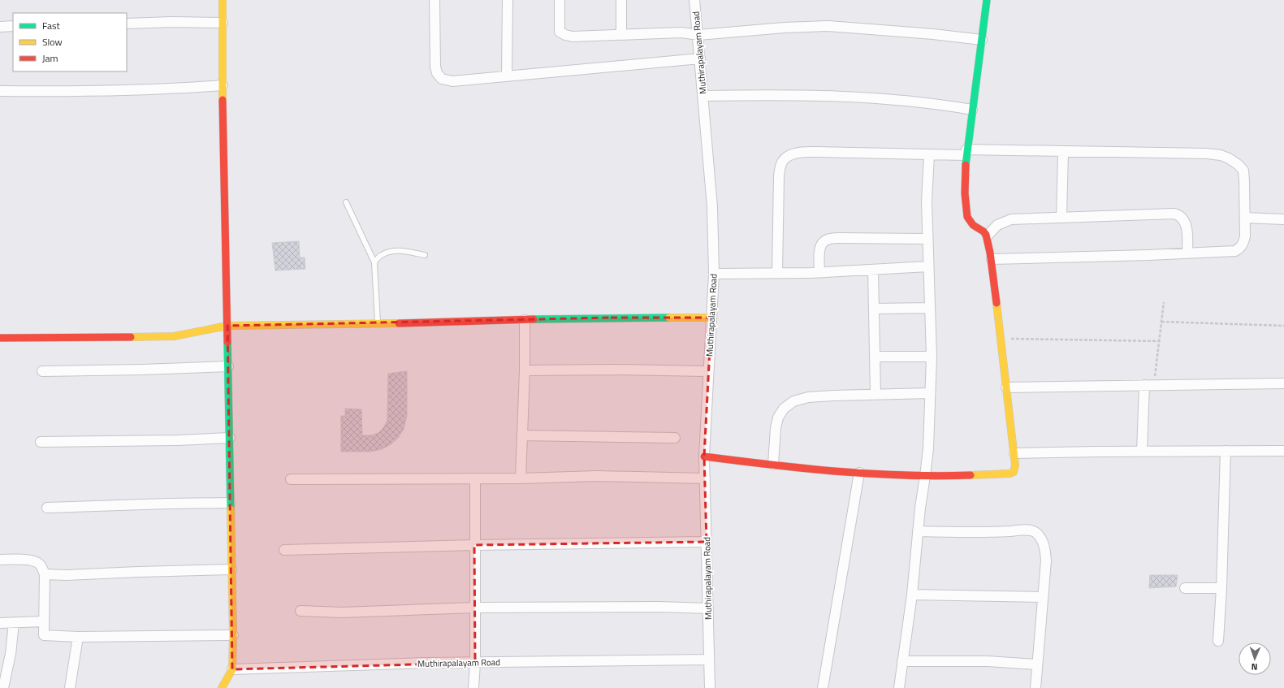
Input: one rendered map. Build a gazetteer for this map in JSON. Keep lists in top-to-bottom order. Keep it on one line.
{"streets":{"street":["Muthirapalayam Road"]},"legend":["Fast","Slow","Jam"],"north":"bottom"}
